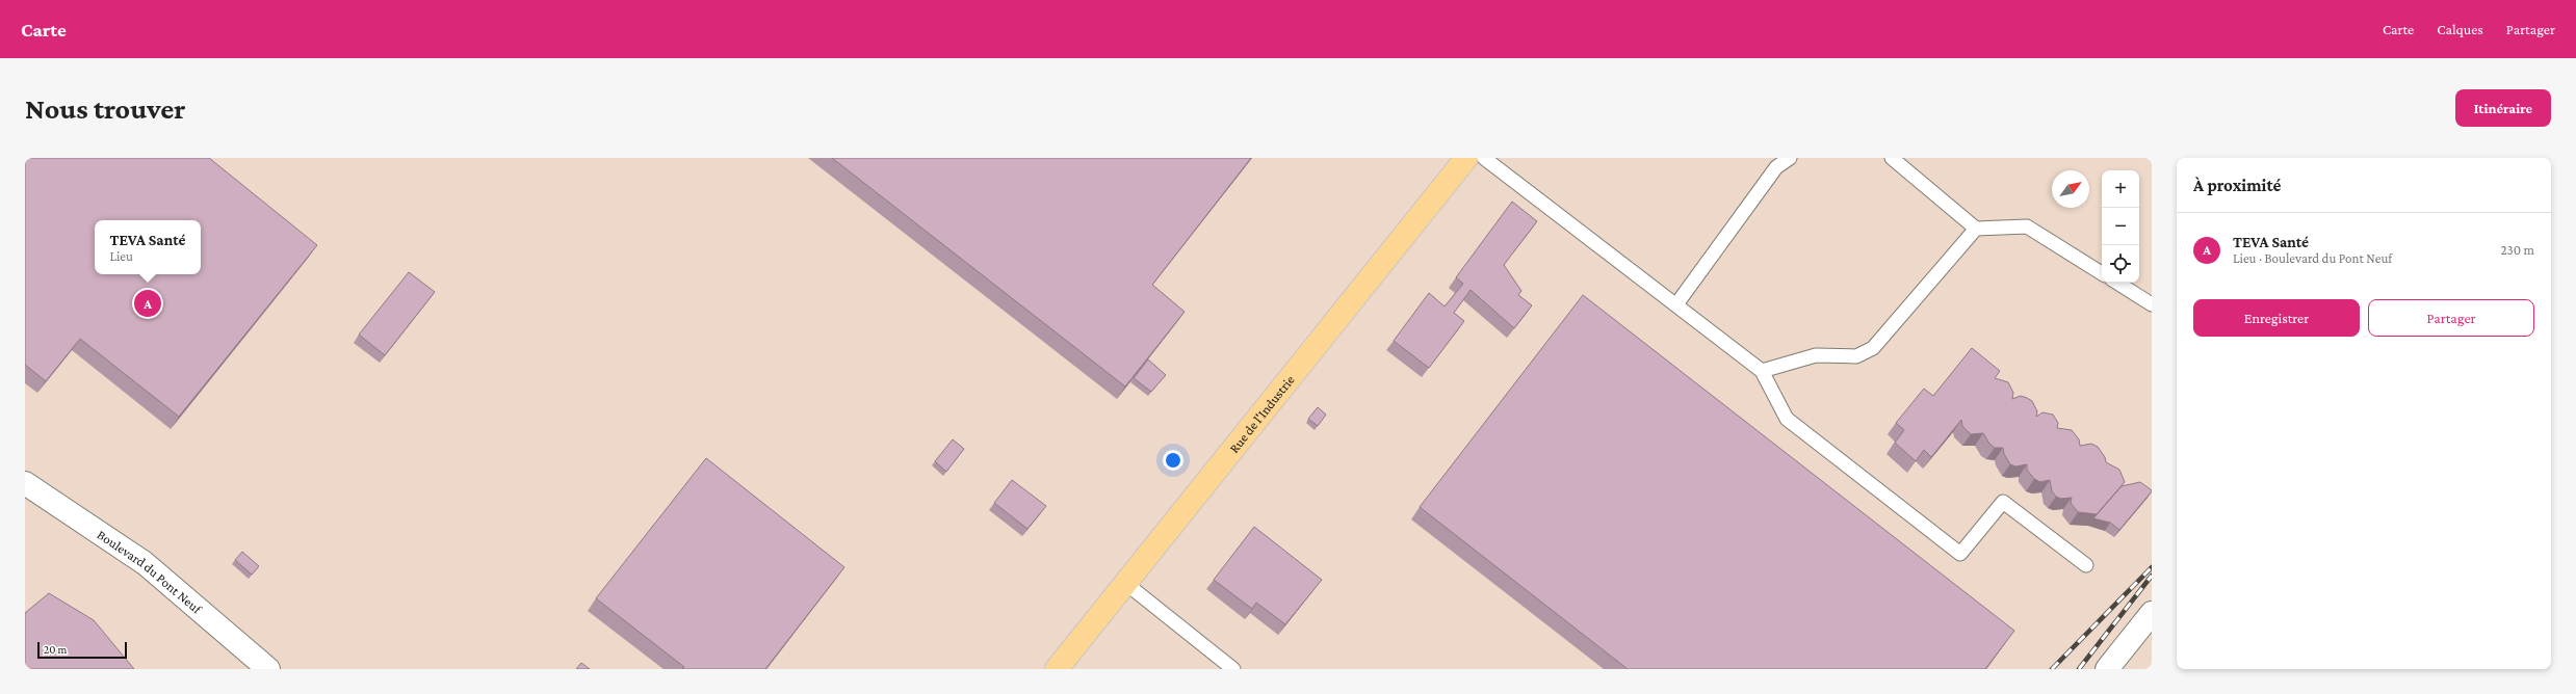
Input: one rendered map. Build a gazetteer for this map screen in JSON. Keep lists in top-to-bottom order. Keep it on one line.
{"streets":{"main road":["Rue de l'Industrie"],"street":["Boulevard du Pont Neuf"]},"scale_bar":"20 m","north":"top right","page":{"header":"Carte","nav":["Carte","Calques","Partager"],"buttons":["Itinéraire",["Enregistrer","Partager"]],"title":"Nous trouver","heading":"À proximité","map_buttons":["+","−"],"list":[{"mark":"A","name":"TEVA Santé","note":"Lieu · Boulevard du Pont Neuf","value":"230 m"}],"popup":["TEVA Santé","Lieu"],"pins":"A","scale":"20 m"}}
